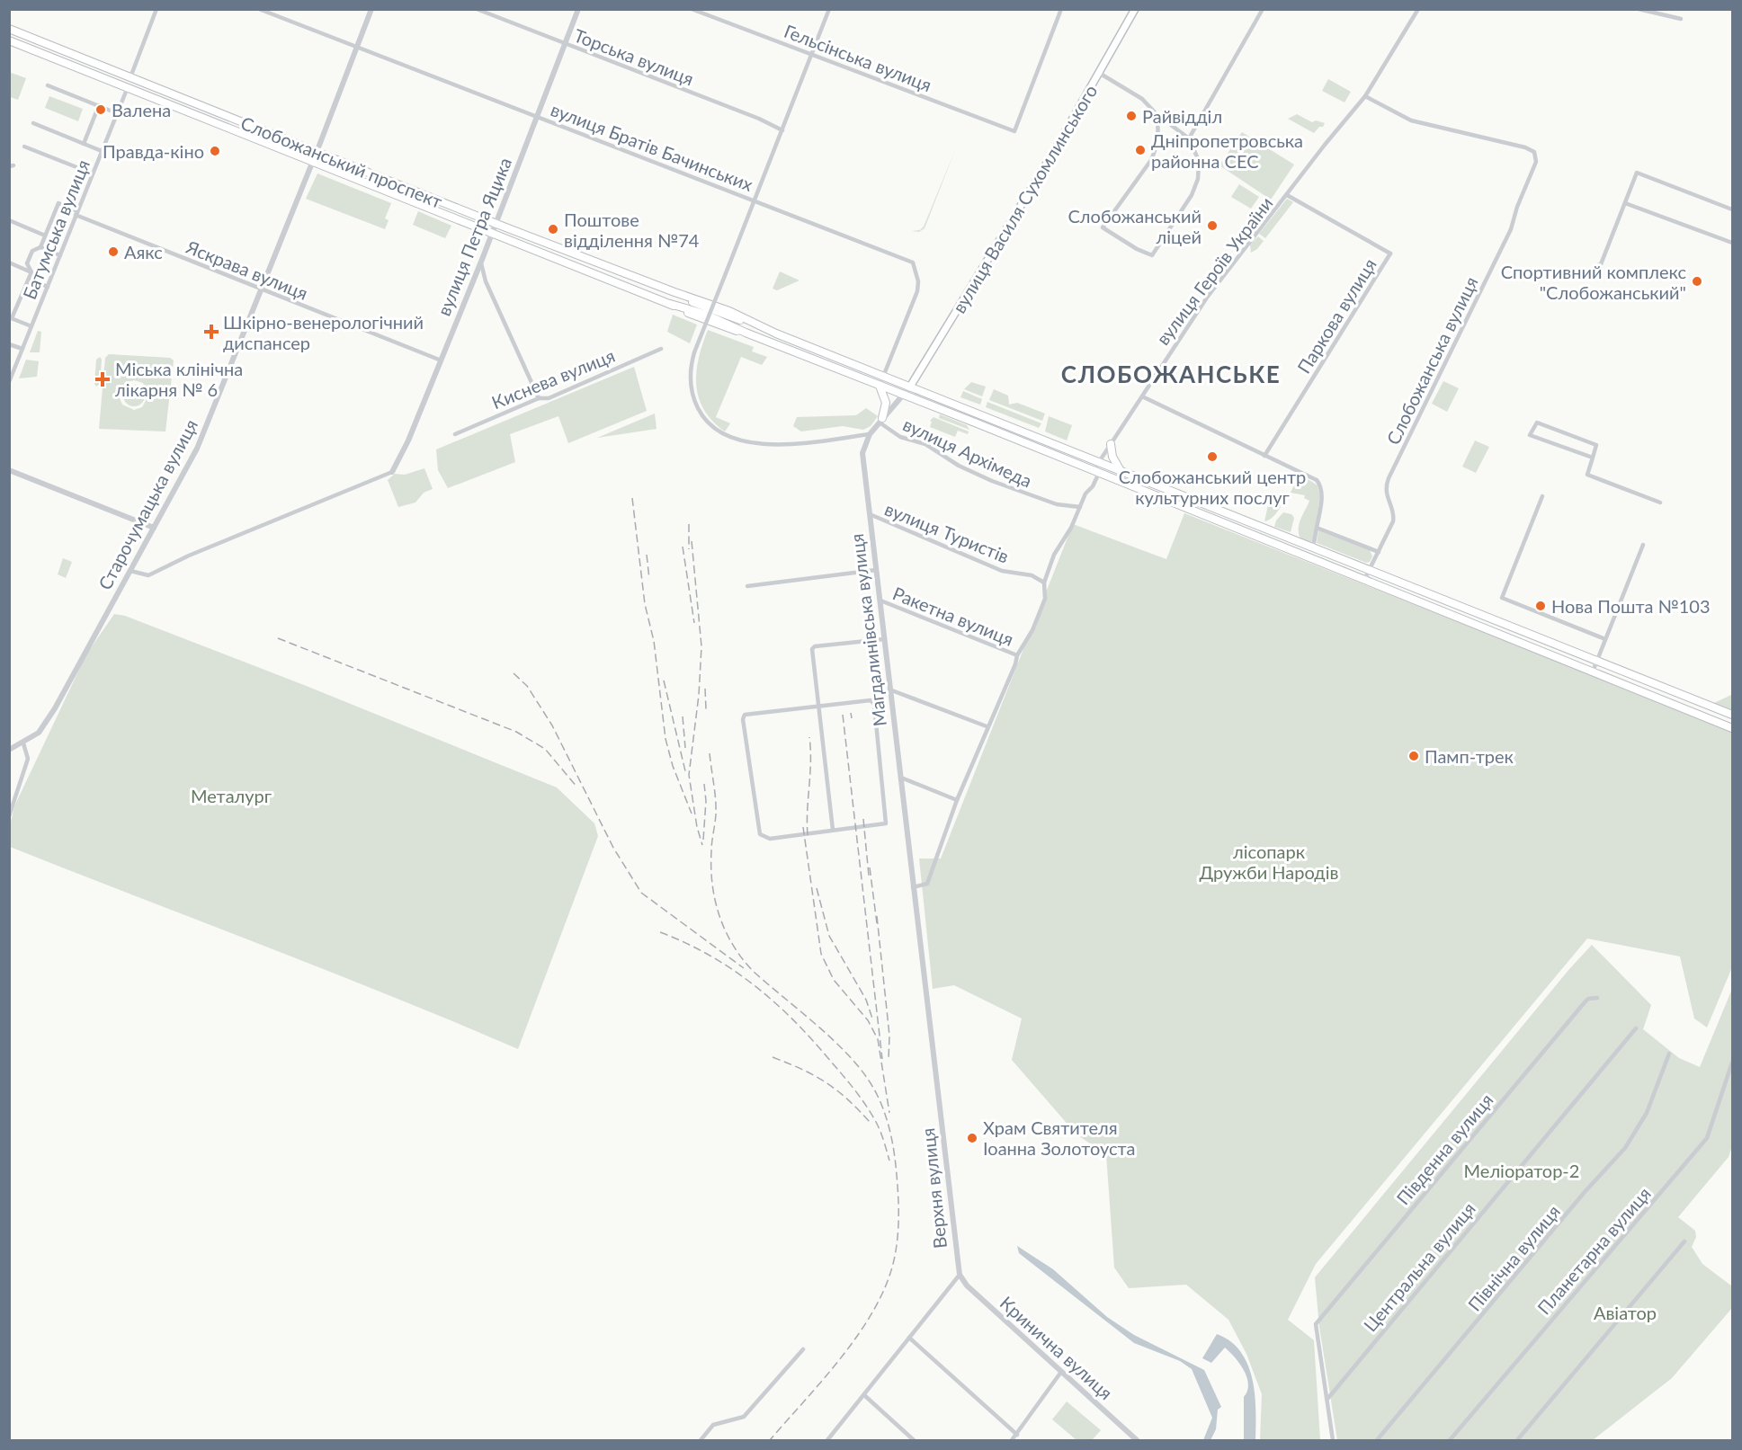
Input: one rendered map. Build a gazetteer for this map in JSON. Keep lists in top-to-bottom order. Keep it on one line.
{"streets":{"main road":["Слобожанський проспект","вулиця Василя Сухомлинського"],"street":["Торська вулиця","Гельсінська вулиця","вулиця Братів Бачинських","Батумська вулиця","вулиця Петра Яцика","Яскрава вулиця","вулиця Героїв України","Паркова вулиця","Слобожанська вулиця","Киснева вулиця","вулиця Архімеда","Старочумацька вулиця","вулиця Туристів","Ракетна вулиця","Магдалинівська вулиця","Південна вулиця","Верхня вулиця","Планетарна вулиця","Північна вулиця","Центральна вулиця","Кринична вулиця"]},"crossings":[["Торська вулиця","вулиця Петра Яцика"],["вулиця Братів Бачинських","Слобожанський проспект"],["вулиця Братів Бачинських","вулиця Петра Яцика"],["вулиця Братів Бачинських","Старочумацька вулиця"],["Слобожанський проспект","вулиця Василя Сухомлинського"],["Слобожанський проспект","Батумська вулиця"],["Слобожанський проспект","вулиця Петра Яцика"],["Слобожанський проспект","вулиця Героїв України"],["Слобожанський проспект","Слобожанська вулиця"],["Слобожанський проспект","Старочумацька вулиця"],["Слобожанський проспект","Магдалинівська вулиця"],["вулиця Василя Сухомлинського","Магдалинівська вулиця"],["Батумська вулиця","Яскрава вулиця"],["вулиця Петра Яцика","Яскрава вулиця"],["Яскрава вулиця","Старочумацька вулиця"],["вулиця Героїв України","Паркова вулиця"],["вулиця Героїв України","Слобожанська вулиця"],["вулиця Героїв України","вулиця Архімеда"],["вулиця Героїв України","вулиця Туристів"],["вулиця Героїв України","Ракетна вулиця"],["вулиця Героїв України","Магдалинівська вулиця"],["вулиця Героїв України","Верхня вулиця"],["вулиця Архімеда","Магдалинівська вулиця"],["вулиця Туристів","Магдалинівська вулиця"],["Ракетна вулиця","Магдалинівська вулиця"],["Магдалинівська вулиця","Верхня вулиця"],["Південна вулиця","Центральна вулиця"],["Верхня вулиця","Кринична вулиця"]],"districts":["СЛОБОЖАНСЬКЕ"],"parks":["Металург","лісопарк Дружби Народів","Меліоратор-2","Авіатор"],"places":{"other":["Валена","Райвідділ","Дніпропетровська районна СЕС","Правда-кіно","Слобожанський ліцей","Поштове відділення №74","Аякс","Спортивний комплекс \"Слобожанський\"","Слобожанський центр культурних послуг","Нова Пошта №103","Памп-трек","Храм Святителя Іоанна Золотоуста"],"health":["Шкірно-венерологічний диспансер","Міська клінічна лікарня № 6"]}}
